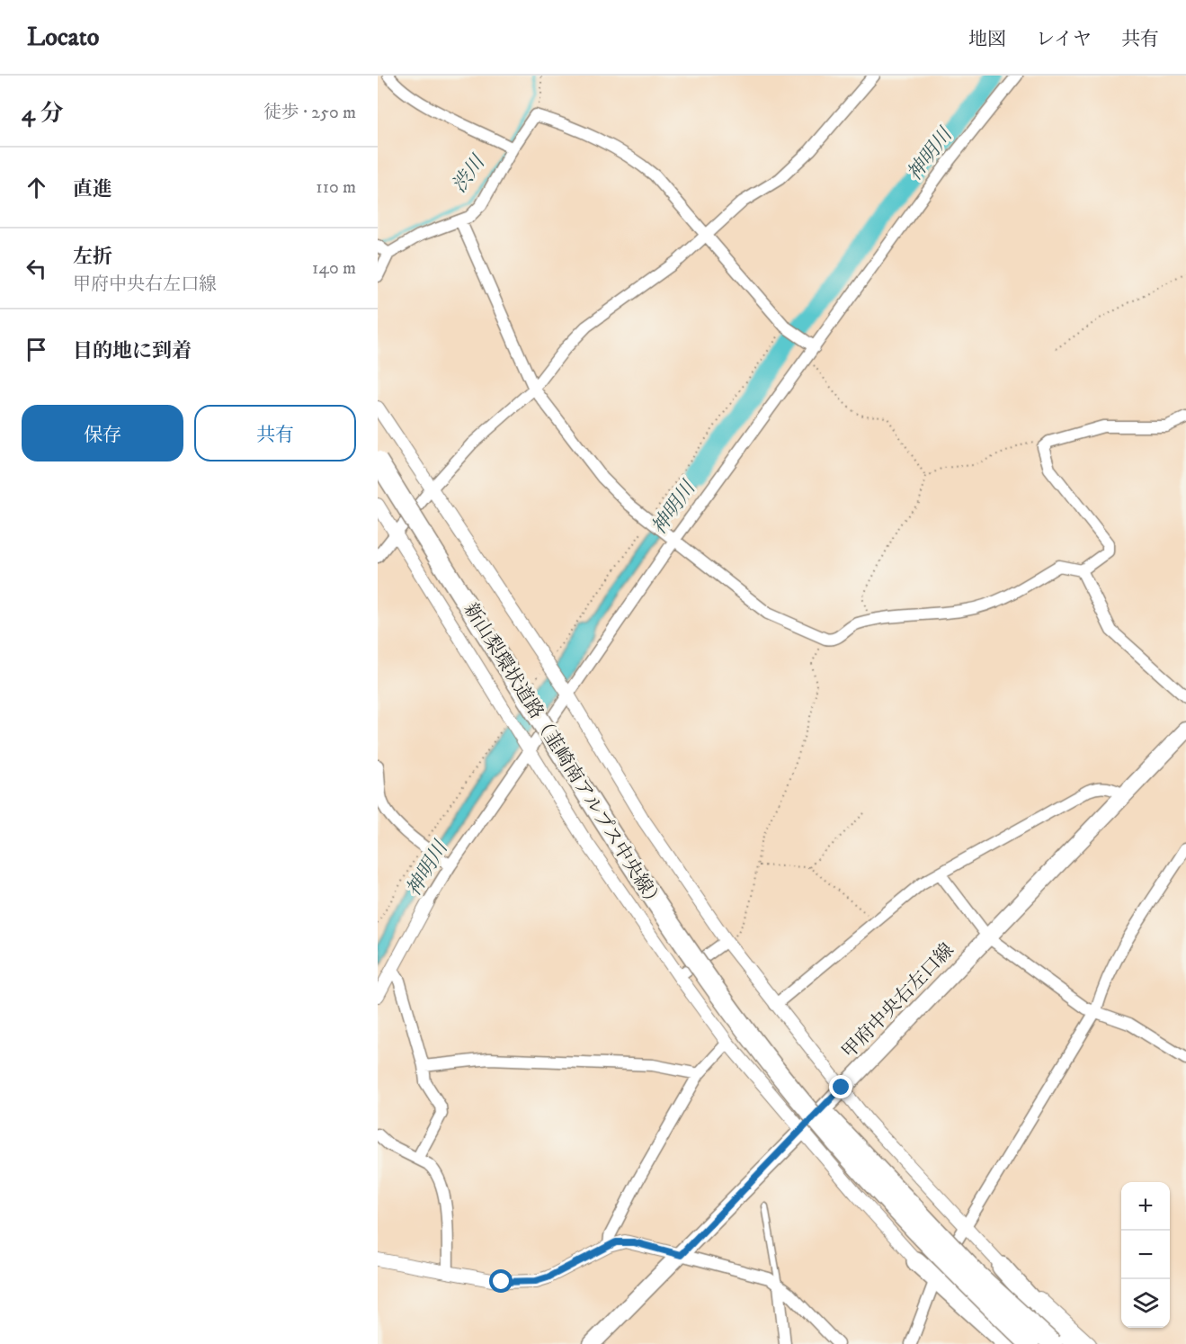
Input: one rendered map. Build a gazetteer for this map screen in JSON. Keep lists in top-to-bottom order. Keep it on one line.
{"streets":{"highway":["新山梨環状道路（韮崎南アルプス中央線）"],"main road":["甲府中央右左口線"]},"water":["神明川","渋川"],"page":{"header":"Locato","nav":["地図","レイヤ","共有"],"heading":["4 分","徒歩 · 250 m"],"list":[["直進","110 m"],["左折","甲府中央右左口線","140 m"],"目的地に到着"],"buttons":["保存","共有"],"map_buttons":["+","−"]}}
